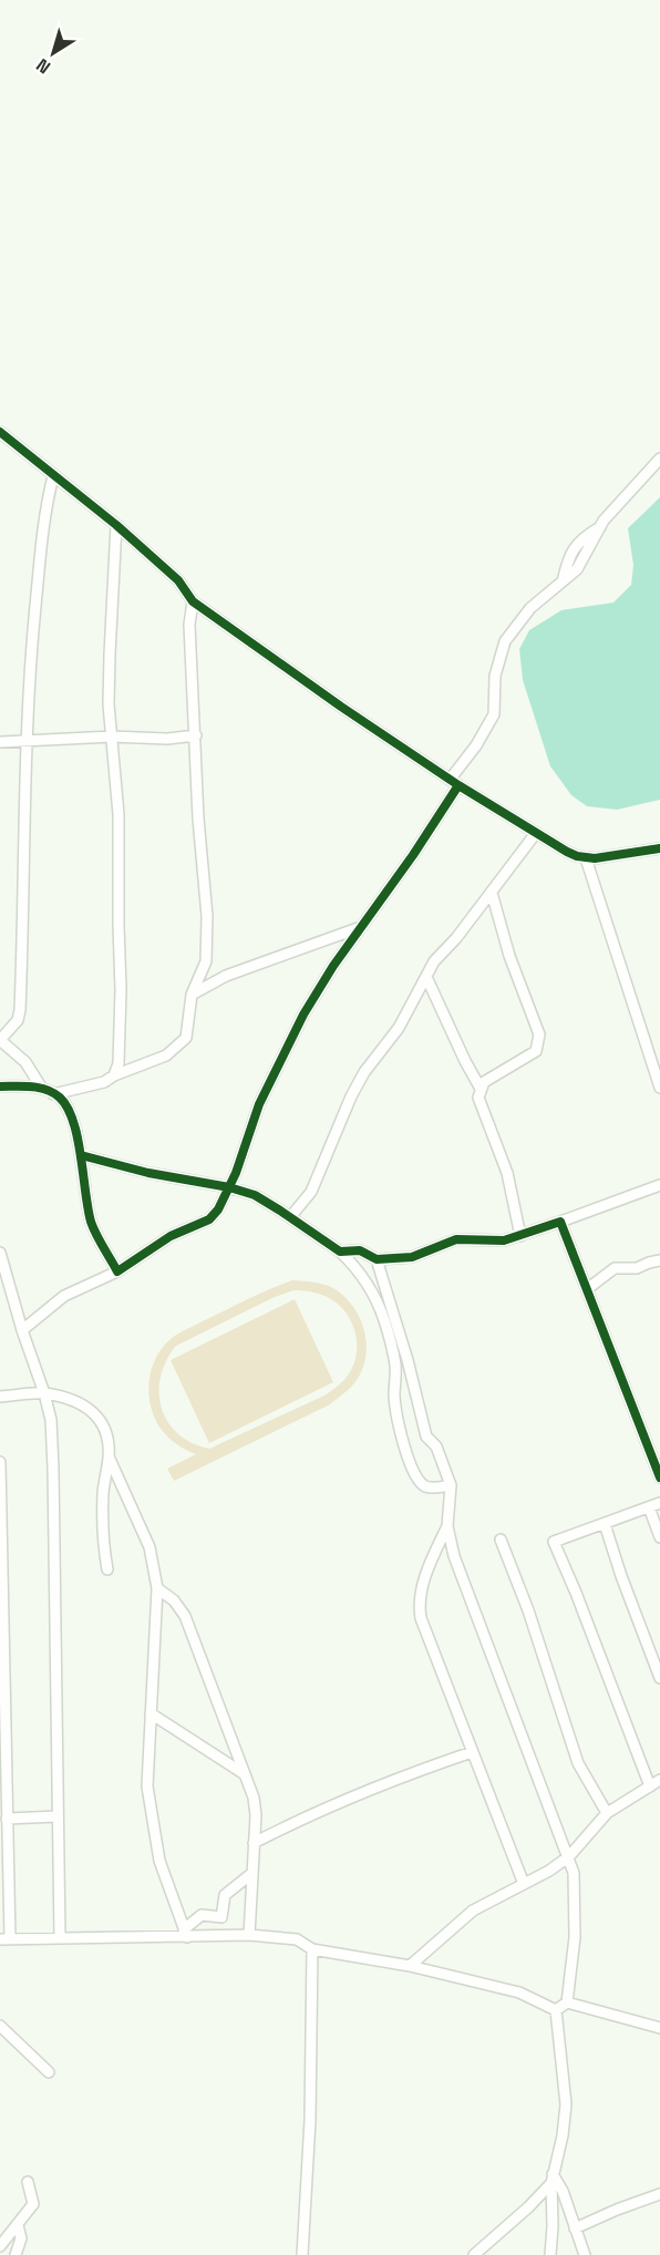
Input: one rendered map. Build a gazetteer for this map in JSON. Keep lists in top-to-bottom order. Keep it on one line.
{"north":"bottom left"}
